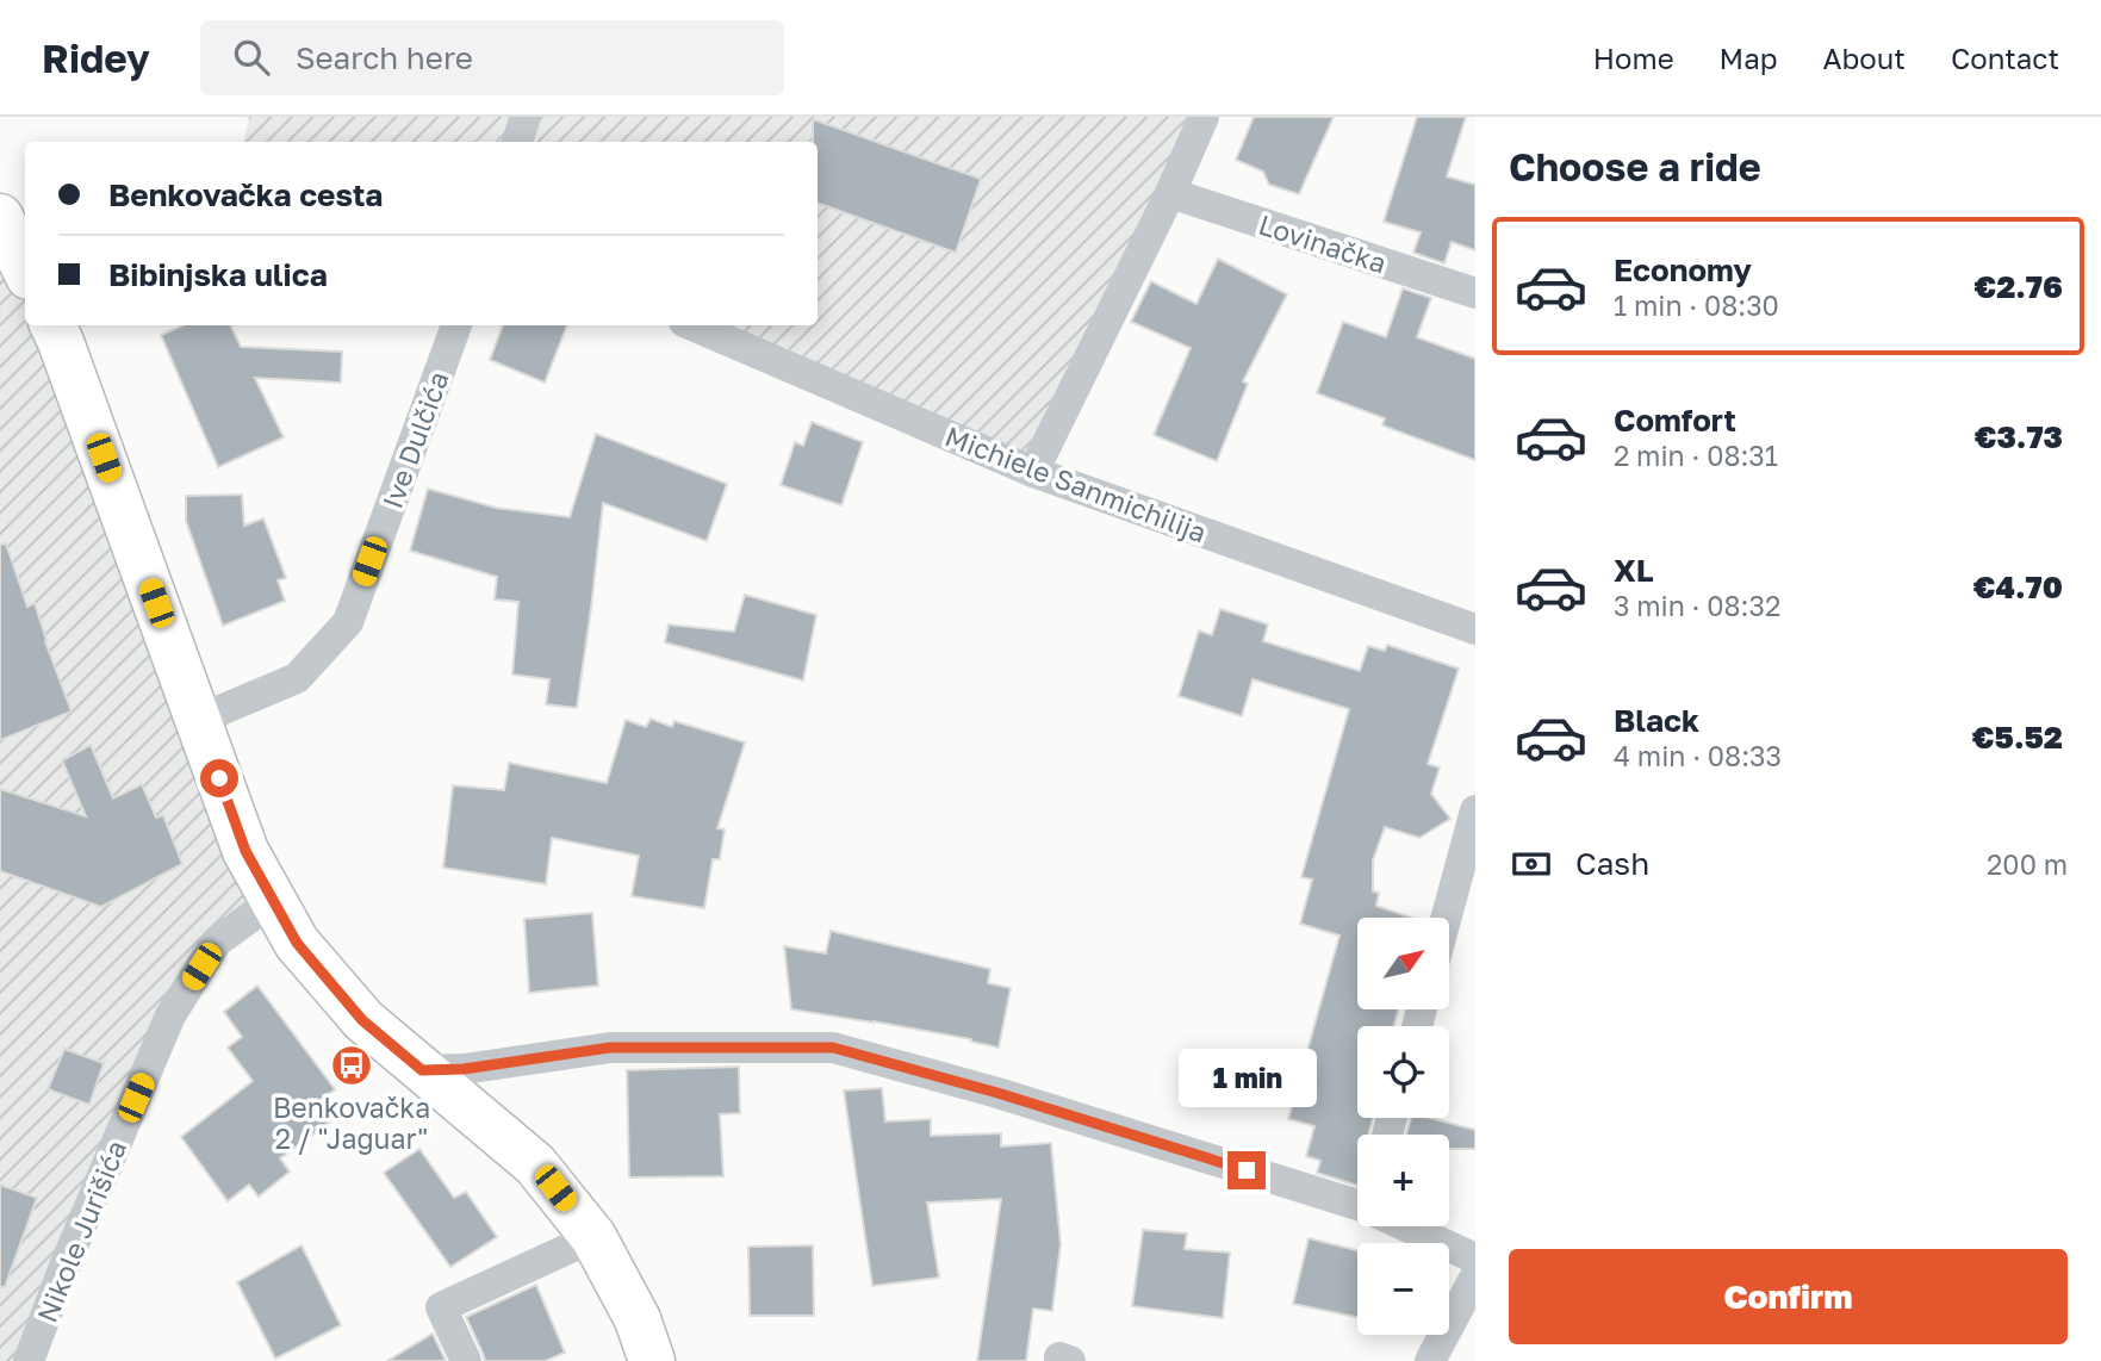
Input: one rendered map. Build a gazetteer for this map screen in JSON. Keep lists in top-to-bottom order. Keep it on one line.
{"streets":{"street":["Lovinačka","Ive Dulčića","Michiele Sanmichilija","Nikole Jurišića"]},"places":{"bus stop":["Benkovačka 2 / \"Jaguar\""]},"north":"top right","page":{"header":"Ridey","search":"Search here","nav":["Home","Map","About","Contact"],"heading":"Choose a ride","banner":["Benkovačka cesta","Bibinjska ulica"],"list":[{"name":"Economy","note":"1 min · 08:30","value":"€2.76"},{"name":"Comfort","note":"2 min · 08:31","value":"€3.73"},{"name":"XL","note":"3 min · 08:32","value":"€4.70"},{"name":"Black","note":"4 min · 08:33","value":"€5.52"}],"pay":["Cash","200 m"],"map_buttons":["+","−"],"bubble":"1 min","buttons":"Confirm"}}
